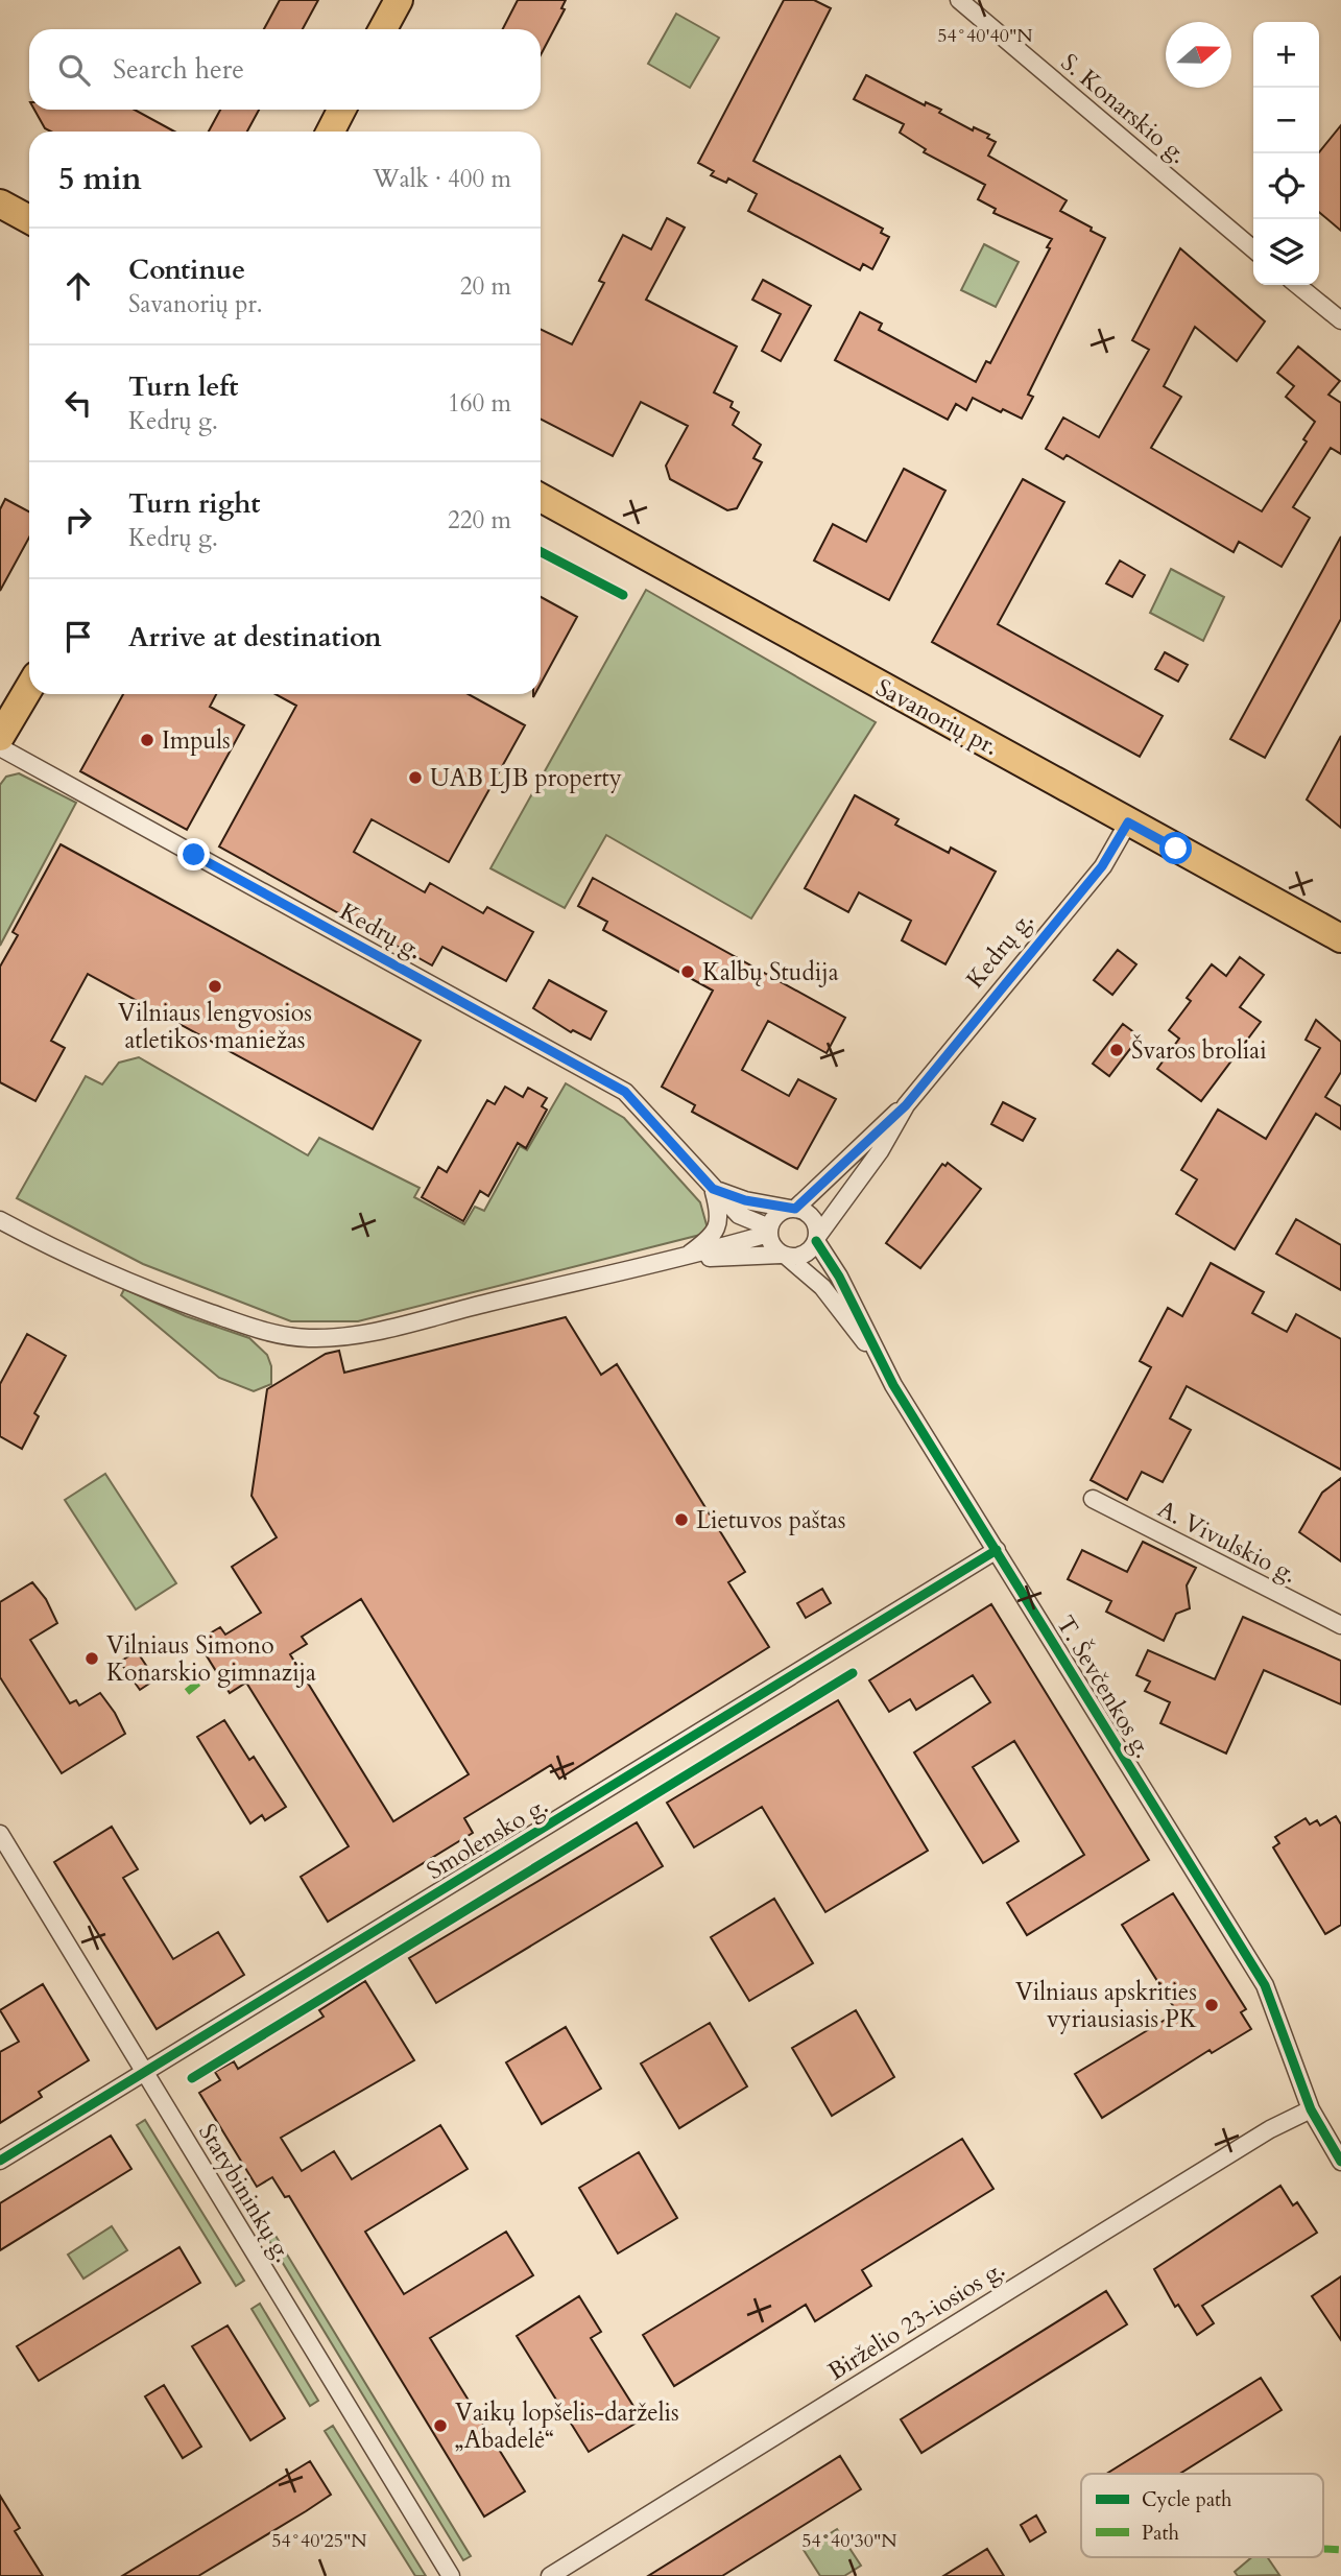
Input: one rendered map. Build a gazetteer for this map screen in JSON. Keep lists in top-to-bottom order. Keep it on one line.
{"streets":{"main road":["Savanorių pr."],"street":["S. Konarskio g.","Kedrų g.","A. Vivulskio g.","T. Ševčenkos g.","Smolensko g.","Statybininkų g.","Birželio 23-iosios g."]},"crossings":[["Savanorių pr.","Kedrų g."],["Kedrų g.","T. Ševčenkos g."],["T. Ševčenkos g.","Smolensko g."],["T. Ševčenkos g.","Birželio 23-iosios g."],["Smolensko g.","Statybininkų g."]],"places":["Impuls","UAB LJB property","Kalbų Studija","Vilniaus lengvosios atletikos maniežas","Švaros broliai","Lietuvos paštas","Vilniaus Simono Konarskio gimnazija","Vilniaus apskrities vyriausiasis PK","Vaikų lopšelis-darželis „Abadelė“"],"legend":["Cycle path","Path"],"north":"right","page":{"map_buttons":["+","−"],"search":"Search here","heading":["5 min","Walk · 400 m"],"list":[["Continue","Savanorių pr.","20 m"],["Turn left","Kedrų g.","160 m"],["Turn right","Kedrų g.","220 m"],"Arrive at destination"]},"coordinates":["54°40'40\"N","54°40'25\"N","54°40'30\"N"]}
